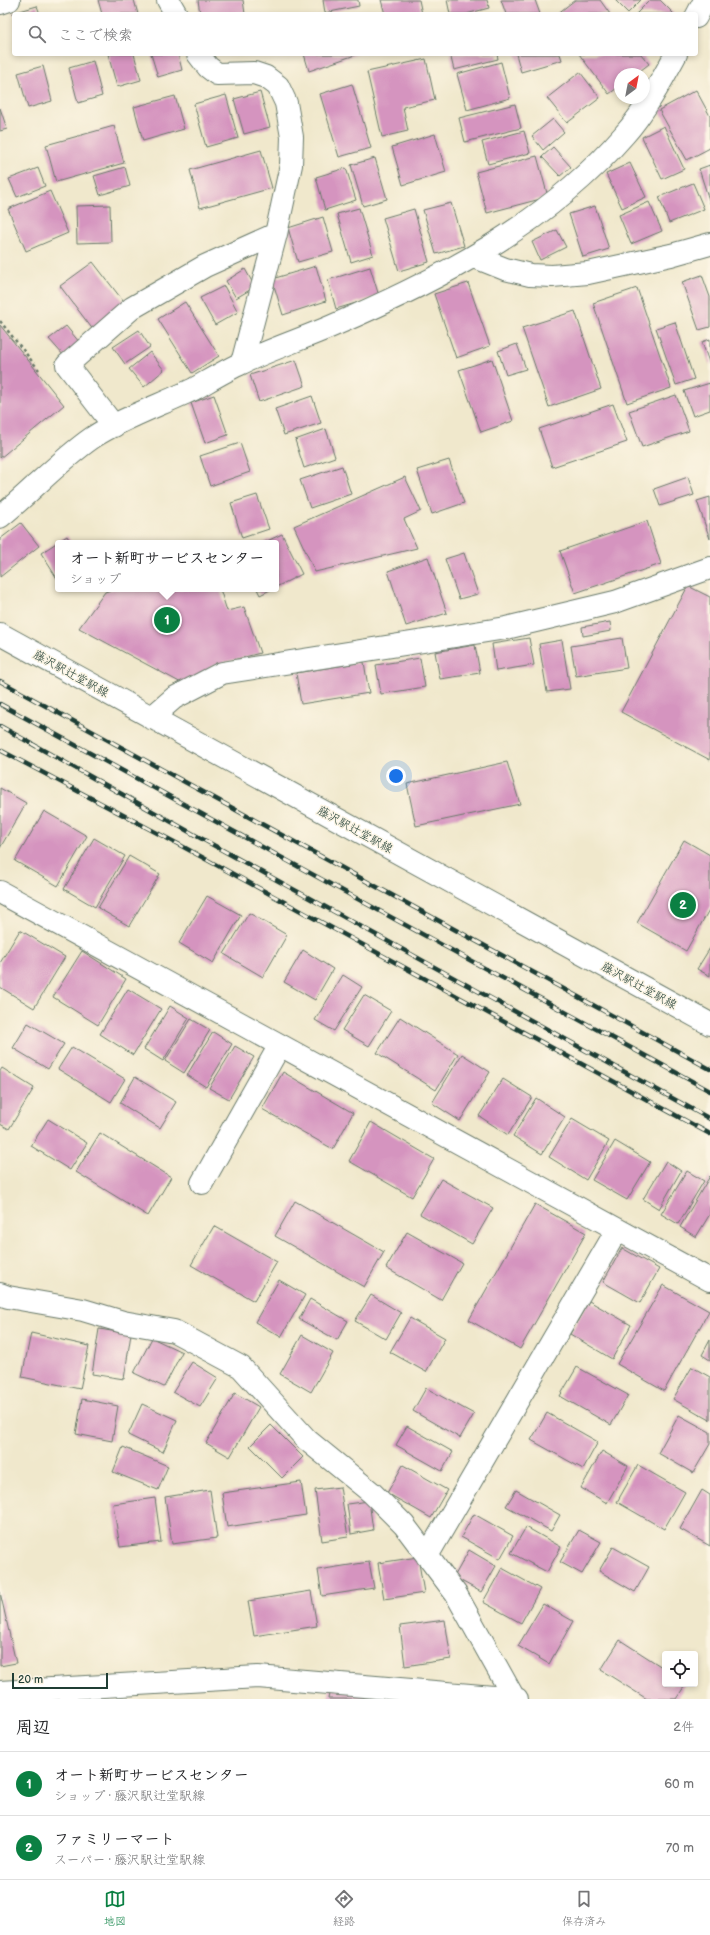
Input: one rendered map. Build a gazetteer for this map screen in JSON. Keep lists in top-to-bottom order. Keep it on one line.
{"streets":{"street":["藤沢駅辻堂駅線"]},"scale_bar":"20 m","north":"top right","page":{"search":"ここで検索","popup":["オート新町サービスセンター","ショップ"],"pins":["1","2"],"scale":"20 m","heading":["周辺","2件"],"list":[{"mark":"1","name":"オート新町サービスセンター","note":"ショップ · 藤沢駅辻堂駅線","value":"60 m"},{"mark":"2","name":"ファミリーマート","note":"スーパー · 藤沢駅辻堂駅線","value":"70 m"}],"nav":["地図","経路","保存済み"]}}
